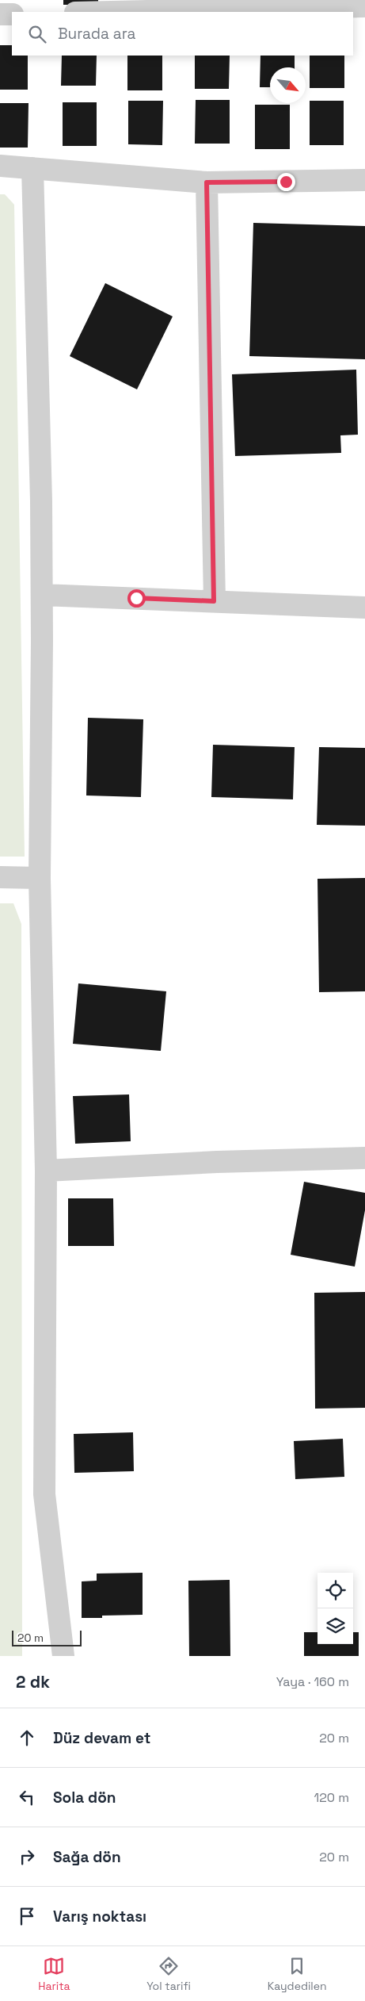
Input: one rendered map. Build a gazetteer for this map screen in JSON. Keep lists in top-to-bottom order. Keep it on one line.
{"scale_bar":"20 m","north":"bottom right","page":{"search":"Burada ara","scale":"20 m","heading":["2 dk","Yaya · 160 m"],"list":[["Düz devam et","20 m"],["Sola dön","120 m"],["Sağa dön","20 m"],"Varış noktası"],"nav":["Harita","Yol tarifi","Kaydedilen"]}}
